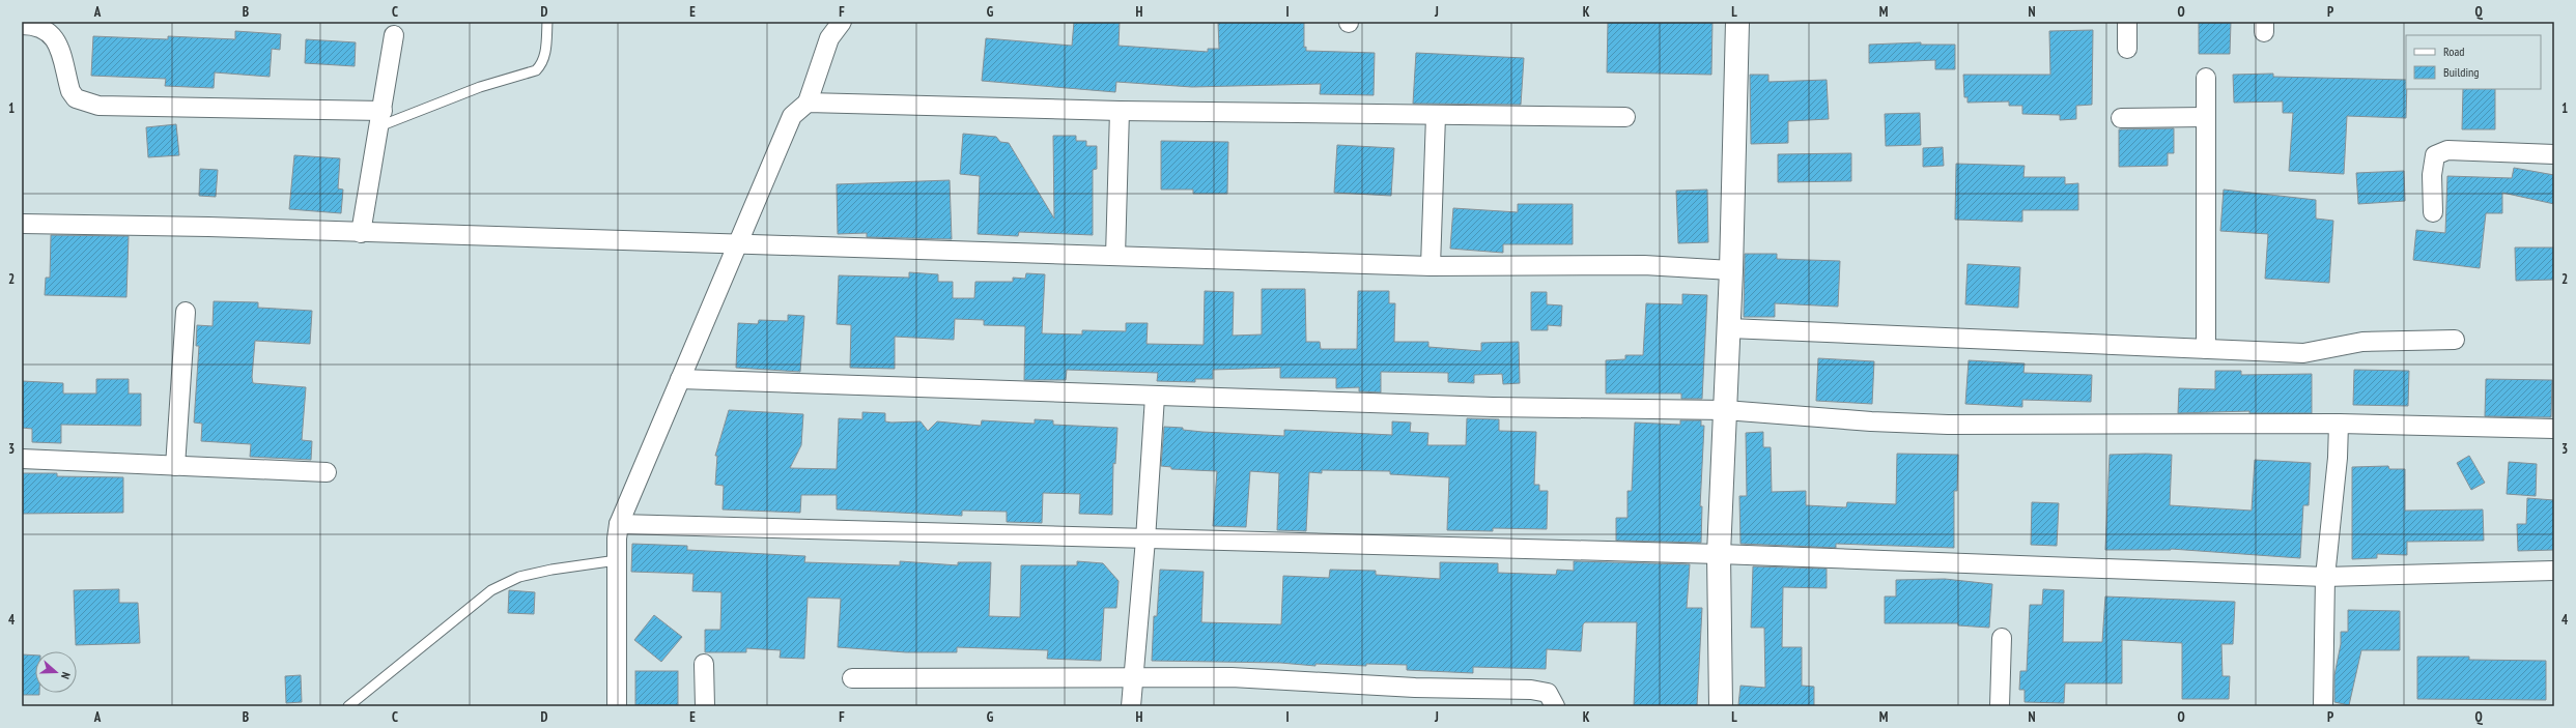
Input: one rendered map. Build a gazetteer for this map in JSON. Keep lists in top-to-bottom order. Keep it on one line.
{"legend":["Road","Building"],"north":"right","grid":{"columns":["A","B","C","D","E","F","G","H","I","J","K","L","M","N","O","P","Q"],"rows":["1","2","3","4"]}}
